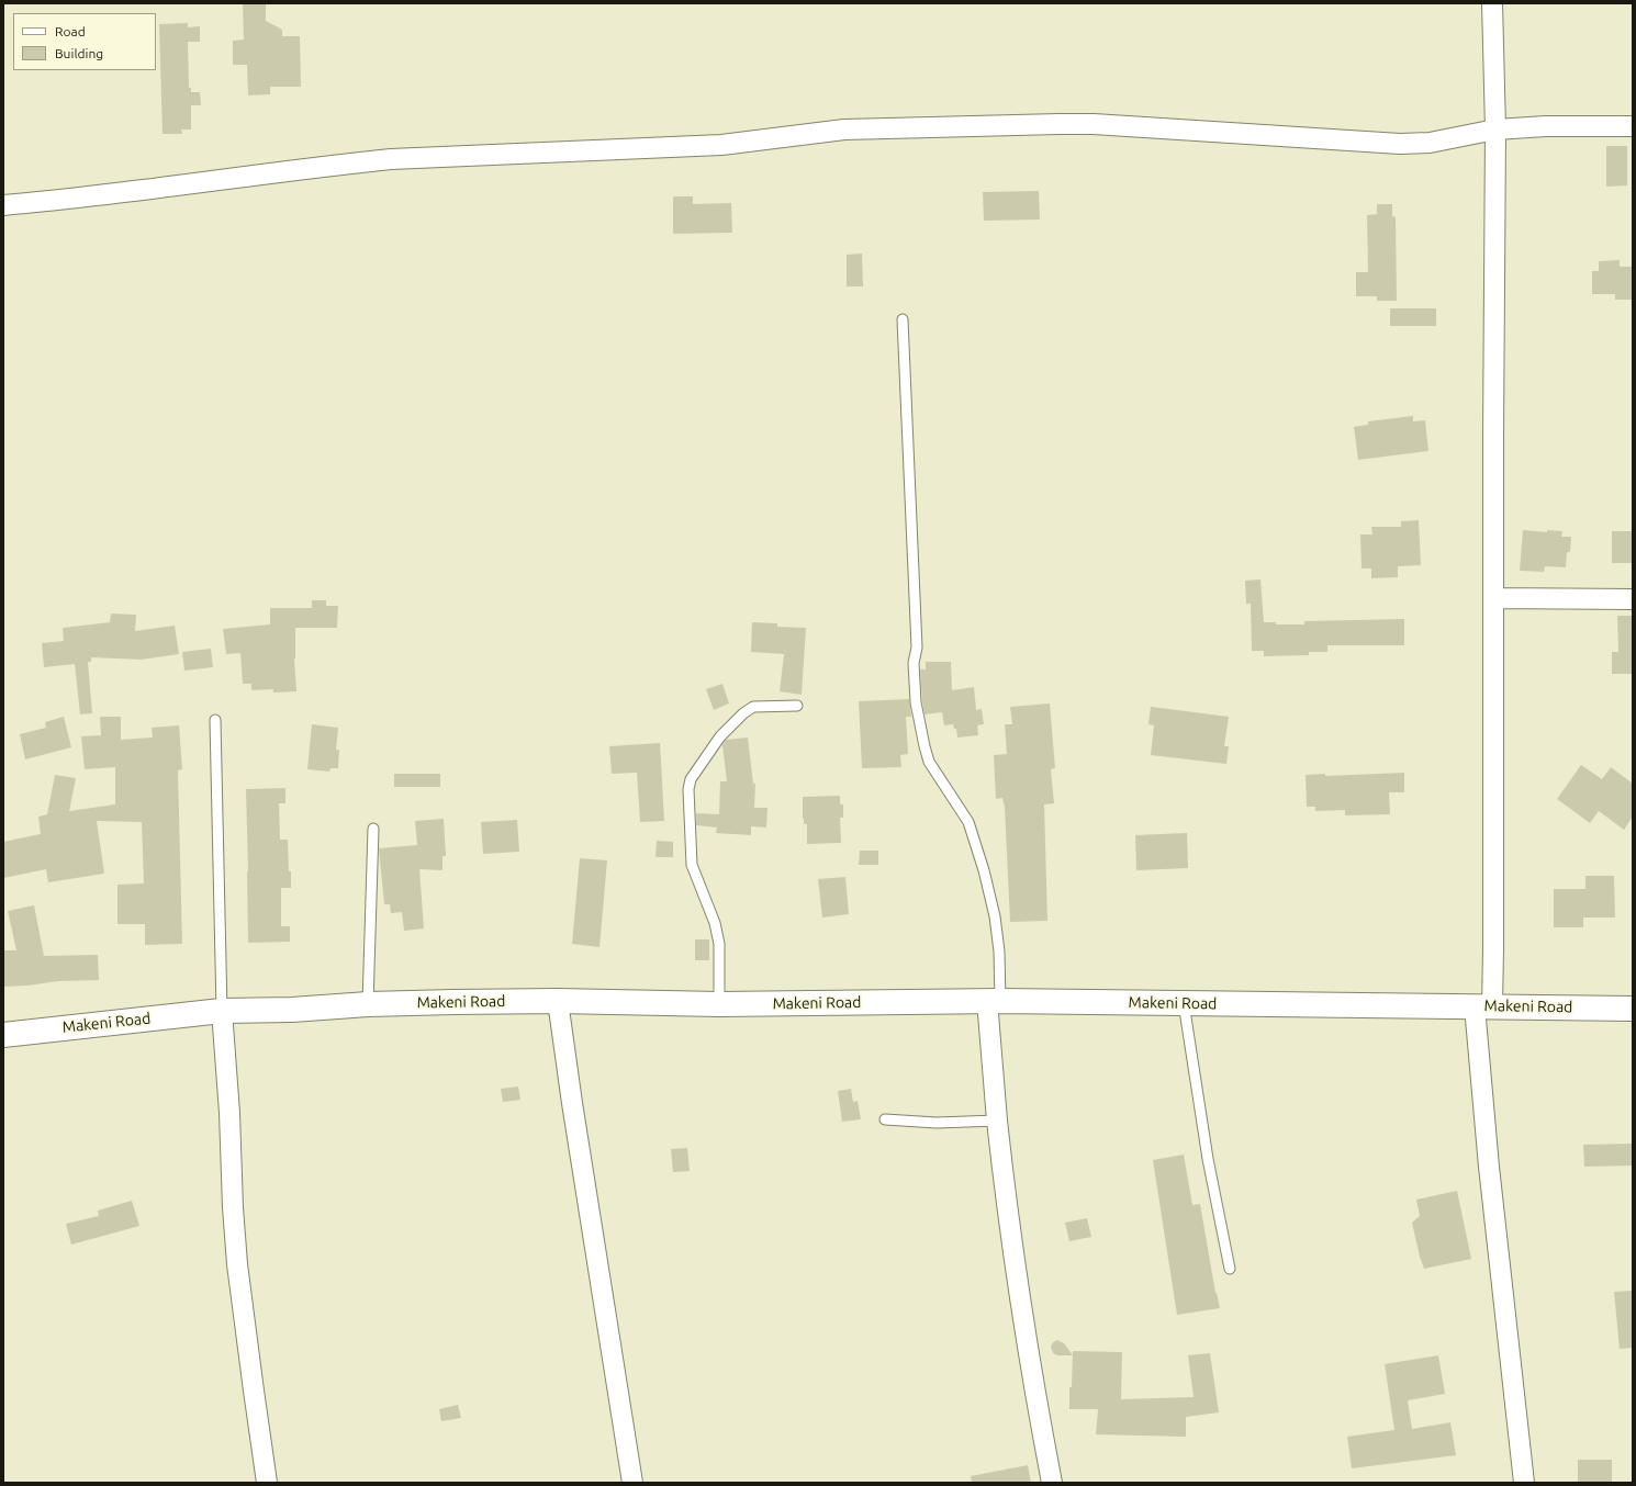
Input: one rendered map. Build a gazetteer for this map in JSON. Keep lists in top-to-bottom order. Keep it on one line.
{"streets":{"main road":["Makeni Road"]},"legend":["Road","Building"]}
